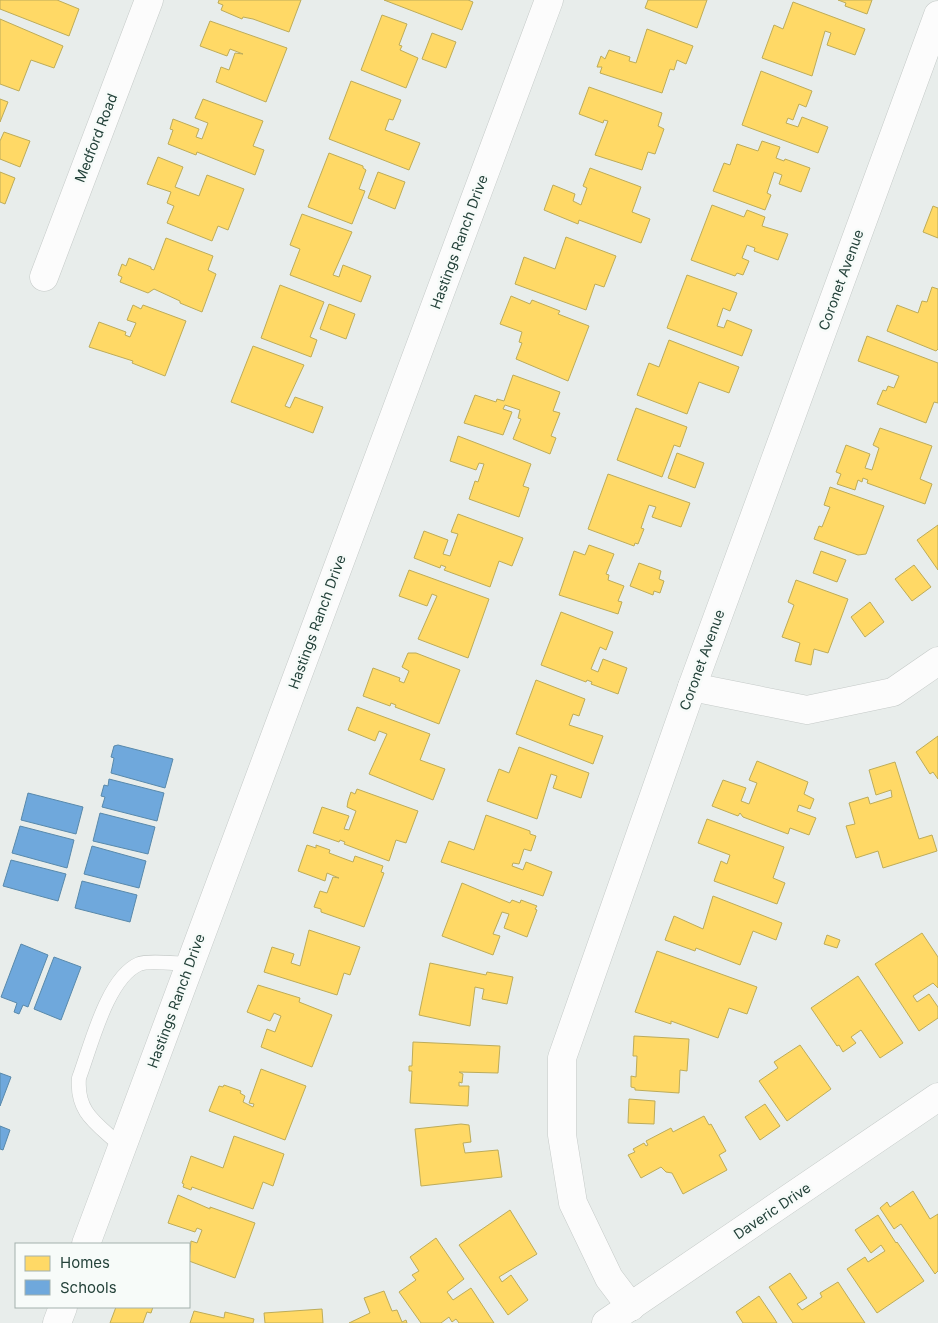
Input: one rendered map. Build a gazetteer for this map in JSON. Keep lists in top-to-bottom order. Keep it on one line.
{"streets":{"street":["Medford Road","Hastings Ranch Drive","Coronet Avenue","Daveric Drive"]},"crossings":[["Coronet Avenue","Daveric Drive"]],"legend":["Homes","Schools"]}
